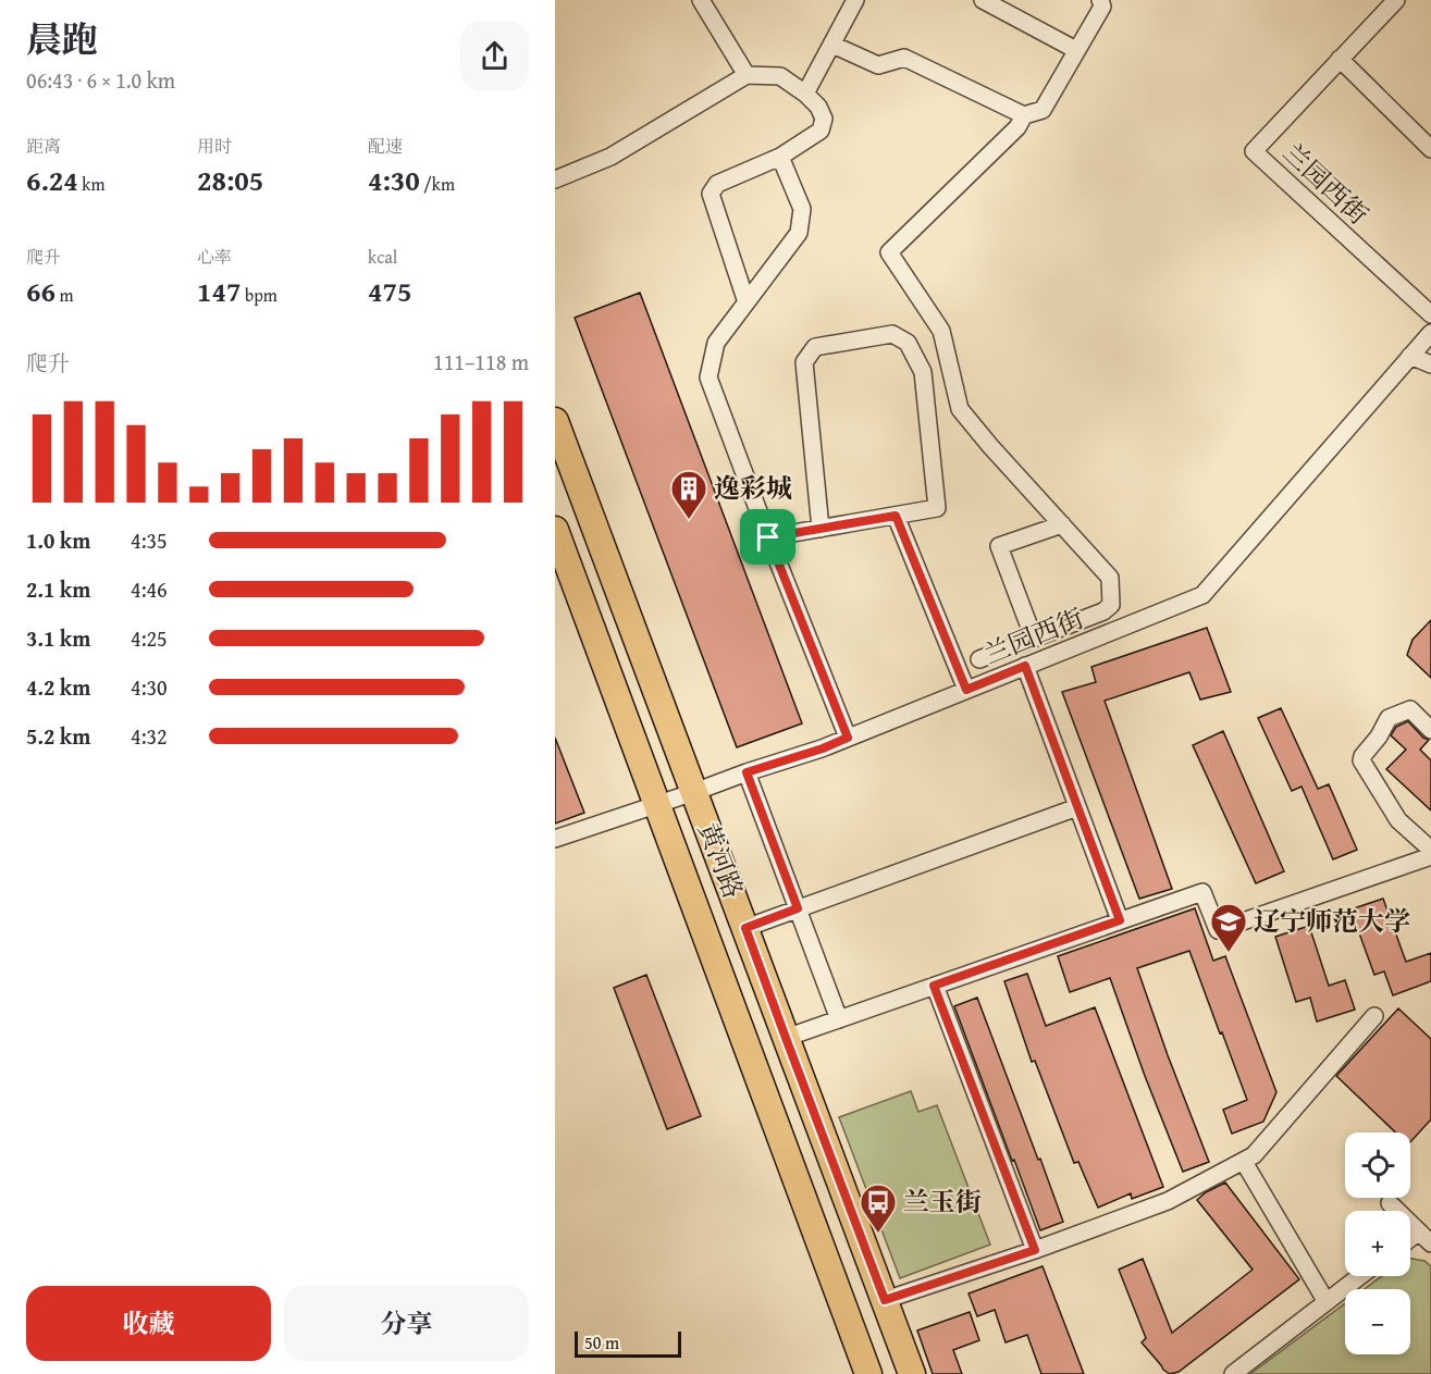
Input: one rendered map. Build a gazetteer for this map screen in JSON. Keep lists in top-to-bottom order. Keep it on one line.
{"streets":{"main road":["黄河路"],"street":["兰园西街"]},"crossings":[["兰园西街","黄河路"]],"places":{"building":["逸彩城"],"school or university":["辽宁师范大学"],"bus stop":["兰玉街"]},"scale_bar":"50 m","page":{"heading":["晨跑","06:43 · 6 × 1.0 km"],"stats":[["距离","6.24 km"],["用时","28:05"],["配速","4:30 /km"],["爬升","66 m"],["心率","147 bpm"],["kcal","475"]],"chart":["爬升","111–118 m"],"list":[{"name":"1.0 km","note":"4:35"},{"name":"2.1 km","note":"4:46"},{"name":"3.1 km","note":"4:25"},{"name":"4.2 km","note":"4:30"},{"name":"5.2 km","note":"4:32"}],"map_buttons":["+","−"],"buttons":["收藏","分享"],"scale":"50 m"}}
